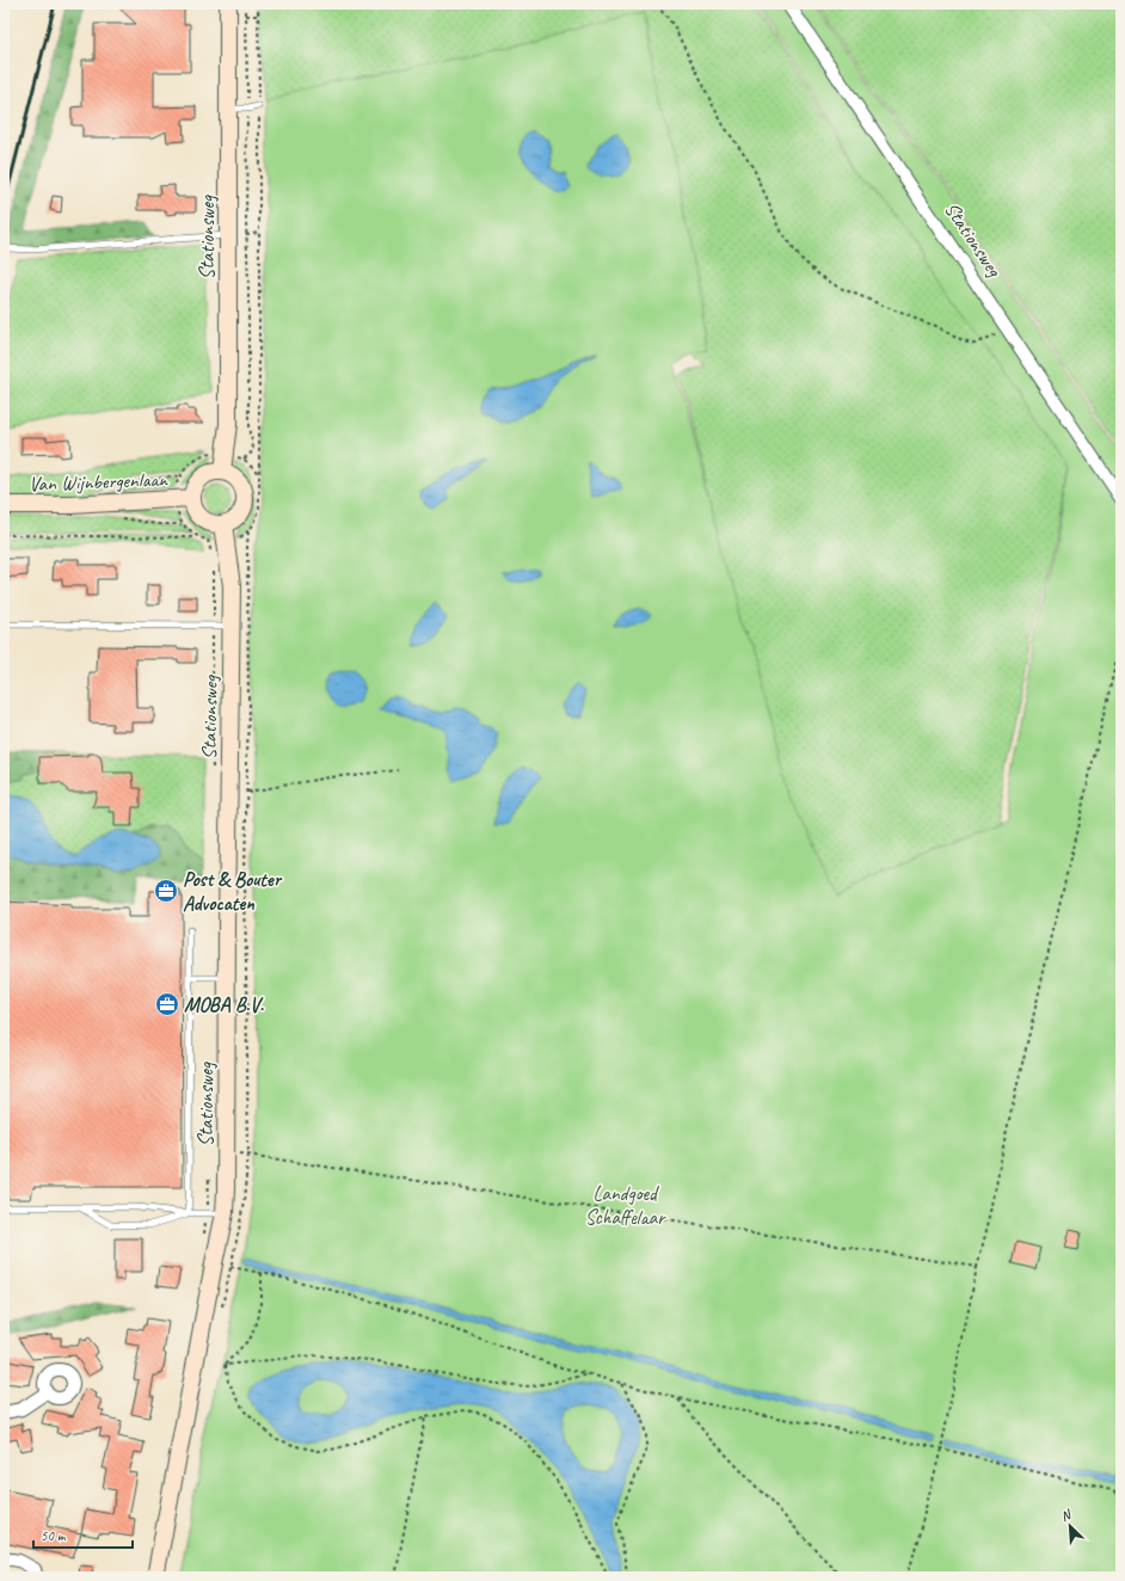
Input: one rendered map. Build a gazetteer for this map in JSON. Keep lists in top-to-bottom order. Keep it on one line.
{"streets":{"main road":["Stationsweg","Van Wijnbergenlaan"]},"crossings":[["Stationsweg","Van Wijnbergenlaan"]],"parks":["Landgoed Schaffelaar"],"places":{"office":["Post & Bouter Advocaten","MOBA B.V."]},"scale_bar":"50 m","north":"top left"}
